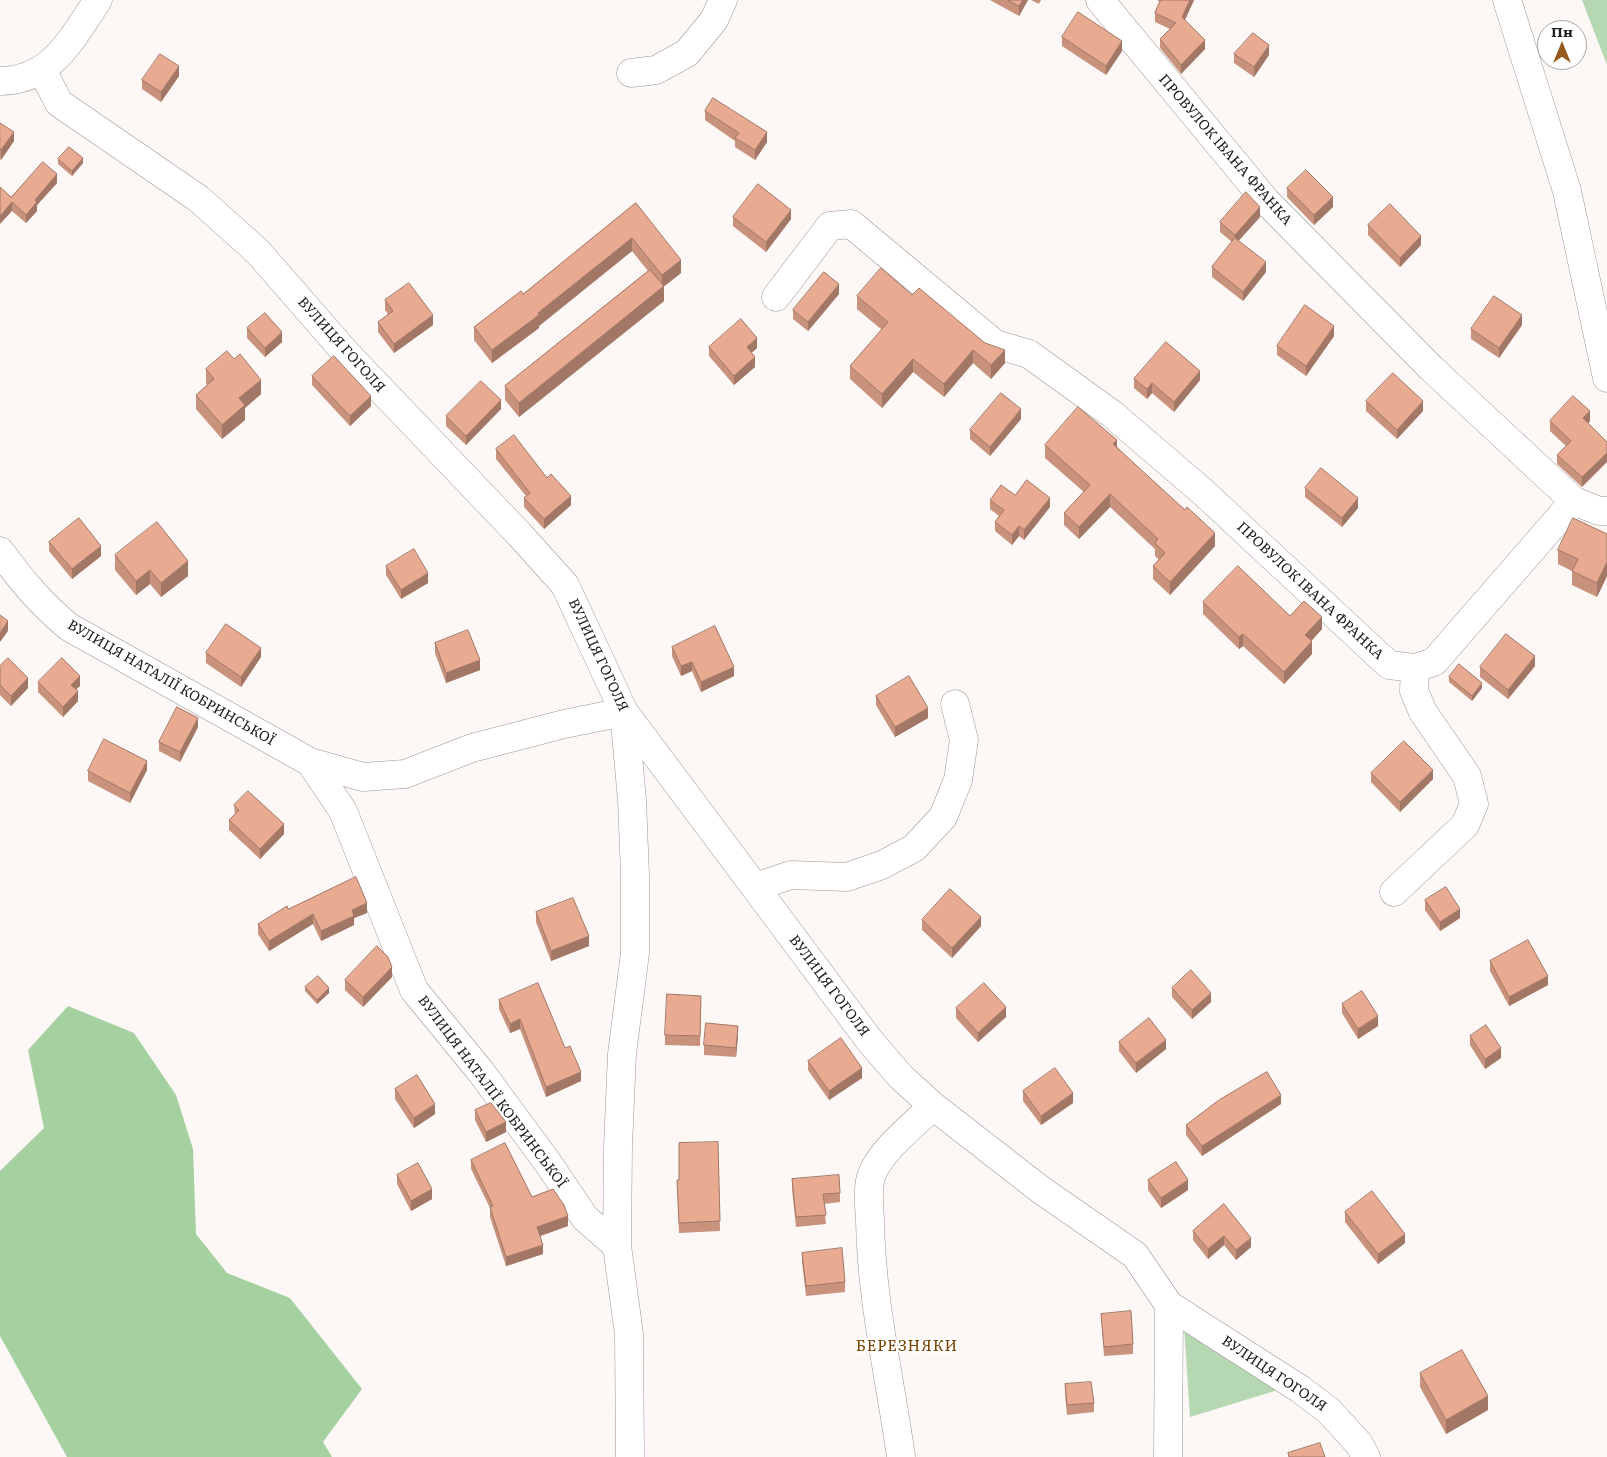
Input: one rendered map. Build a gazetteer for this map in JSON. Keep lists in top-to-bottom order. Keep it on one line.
{"streets":{"street":["ПРОВУЛОК ІВАНА ФРАНКА","ВУЛИЦЯ ГОГОЛЯ","ВУЛИЦЯ НАТАЛІЇ КОБРИНСЬКОЇ"]},"crossings":[["ВУЛИЦЯ ГОГОЛЯ","ВУЛИЦЯ НАТАЛІЇ КОБРИНСЬКОЇ"]],"districts":["БЕРЕЗНЯКИ"],"north":"top"}
